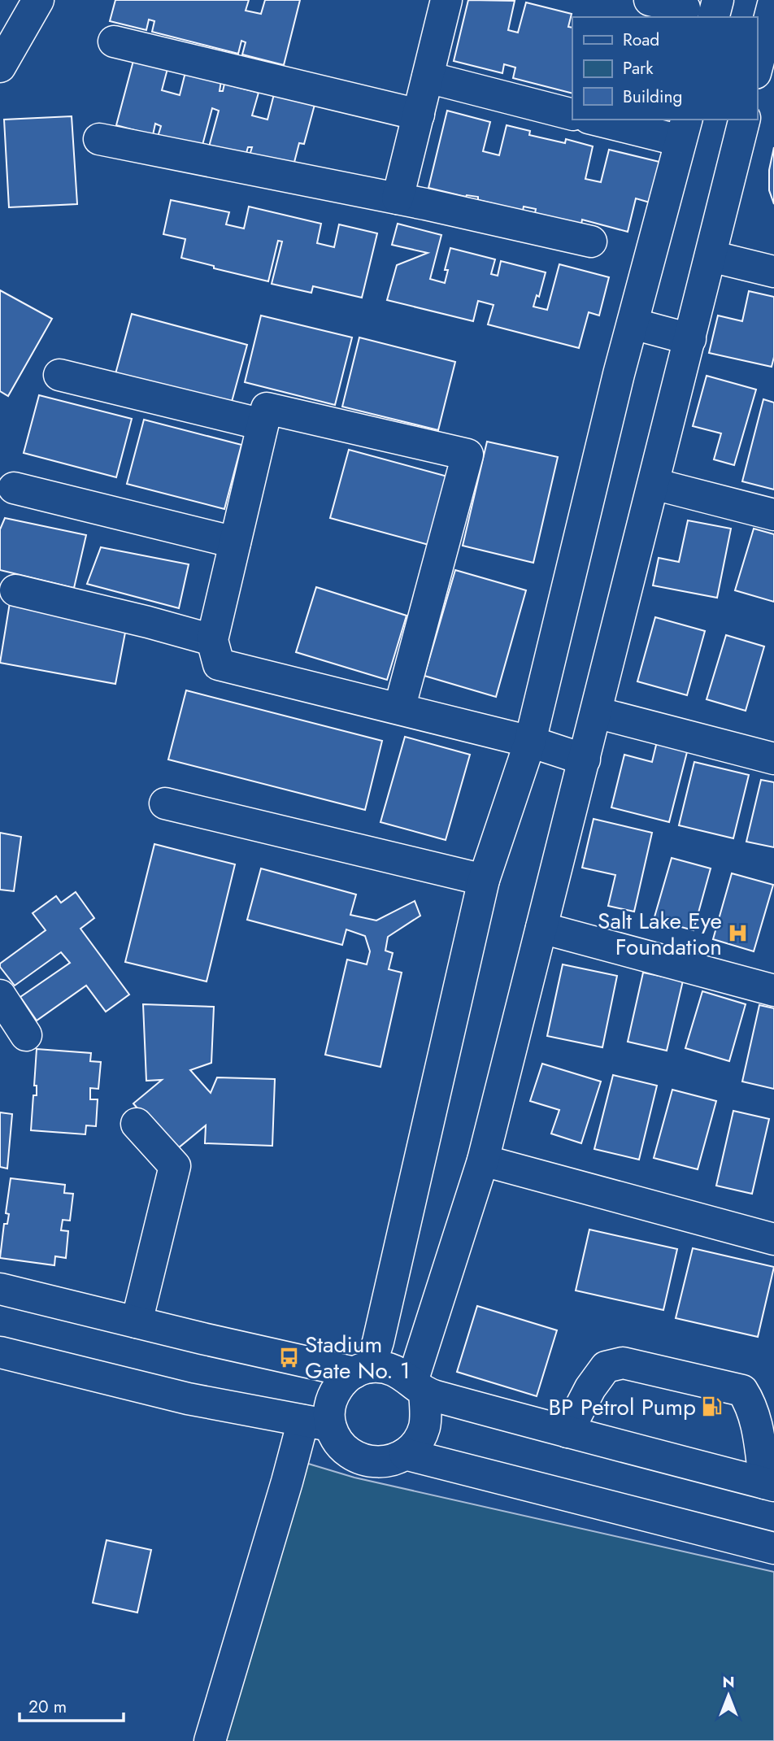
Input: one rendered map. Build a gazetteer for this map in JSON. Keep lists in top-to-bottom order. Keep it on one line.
{"places":{"hospital":["Salt Lake Eye Foundation"],"bus stop":["Stadium Gate No. 1"],"fuel station":["BP Petrol Pump"]},"legend":["Road","Park","Building"],"scale_bar":"20 m","north":"top"}
